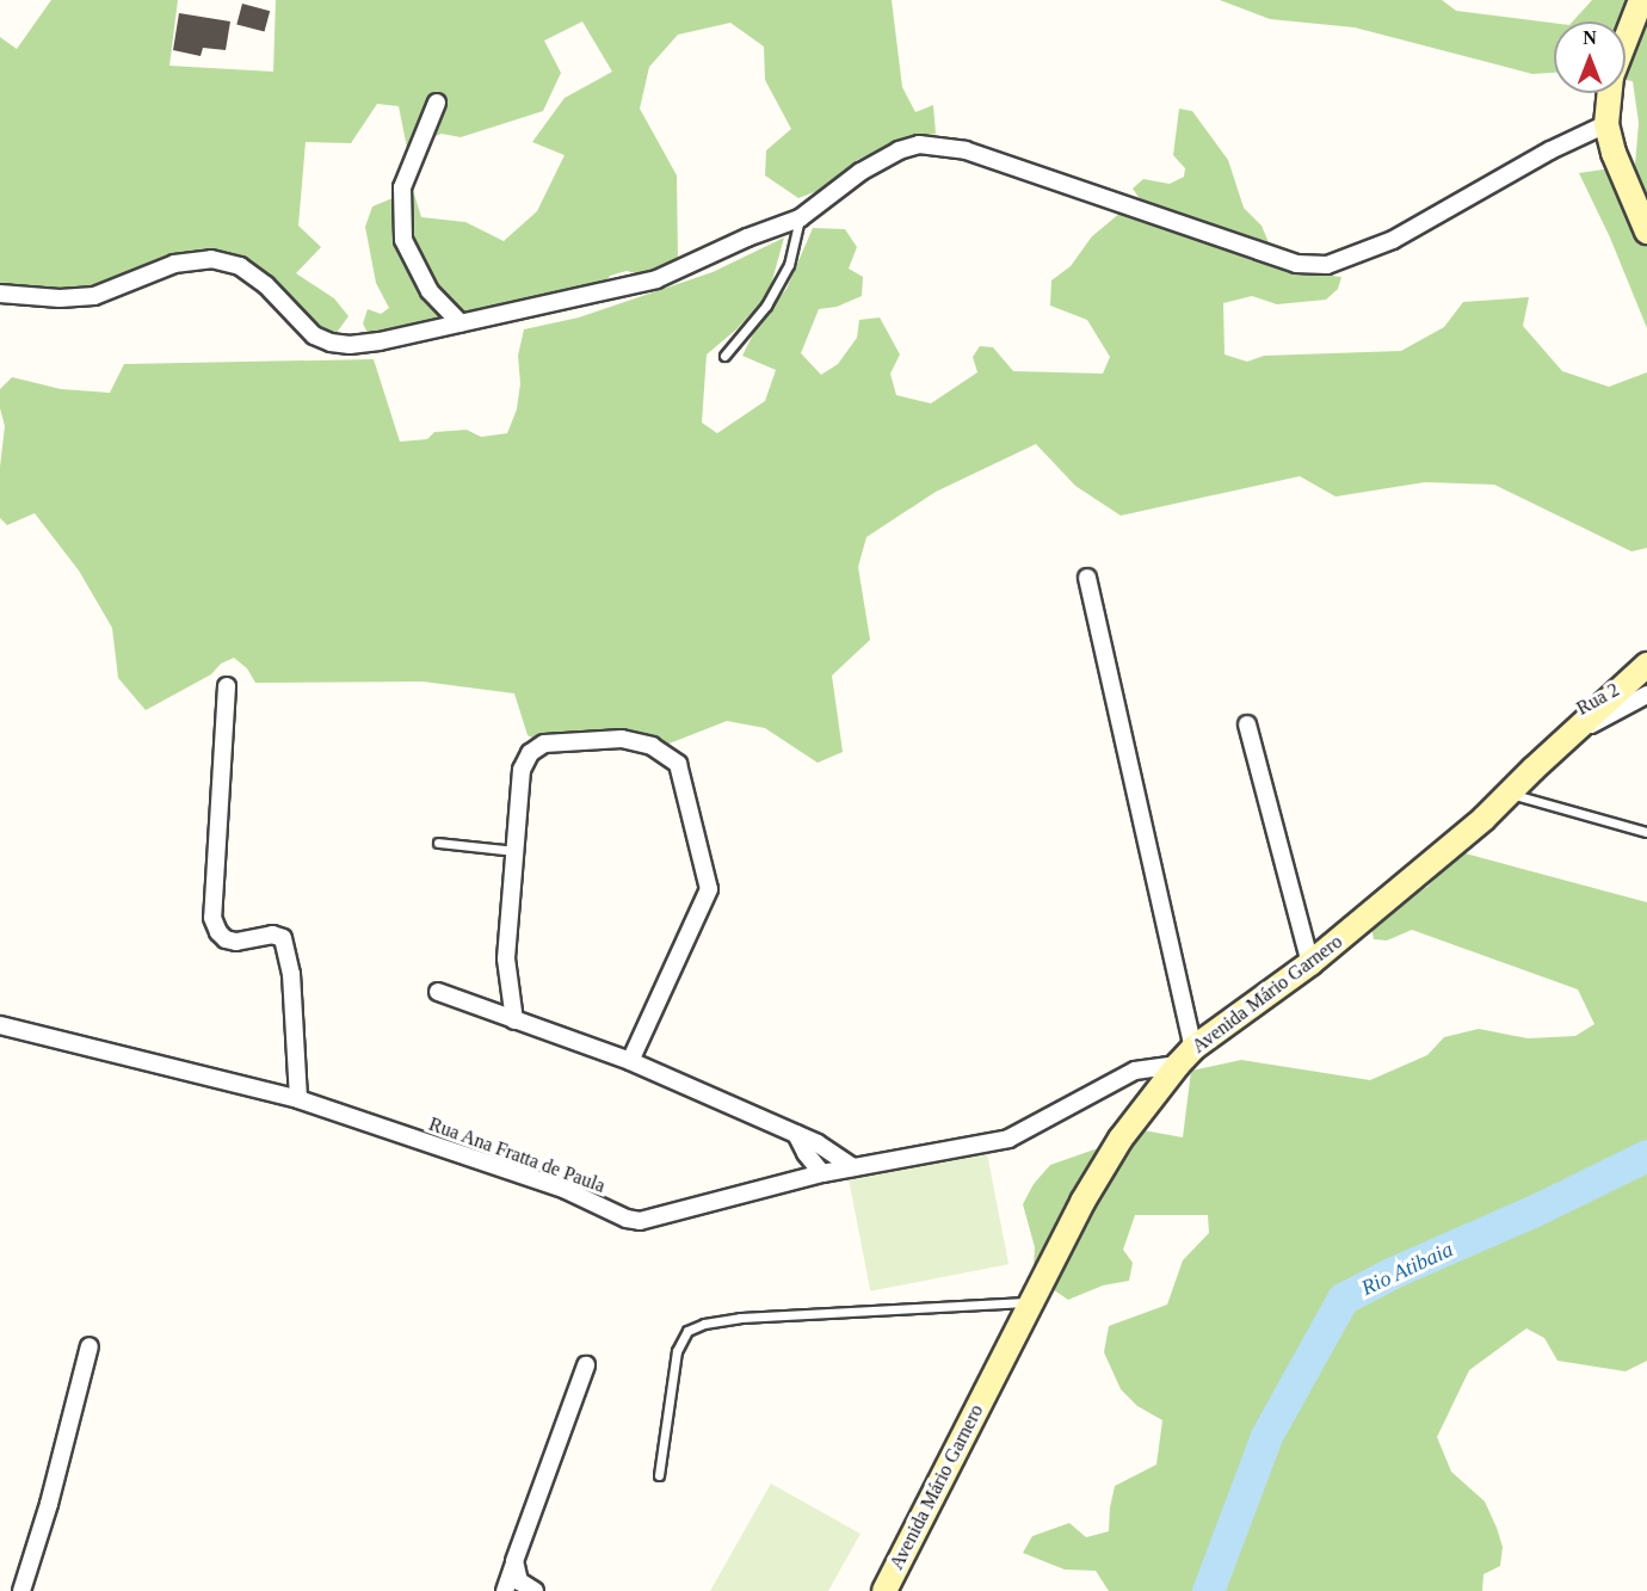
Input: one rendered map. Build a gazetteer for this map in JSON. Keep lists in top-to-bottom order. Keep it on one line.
{"streets":{"main road":["Avenida Mário Garnero"],"street":["Rua 2","Rua Ana Fratta de Paula"]},"crossings":[["Rua 2","Avenida Mário Garnero"],["Avenida Mário Garnero","Rua Ana Fratta de Paula"]],"water":["Rio Atibaia"],"north":"top"}
